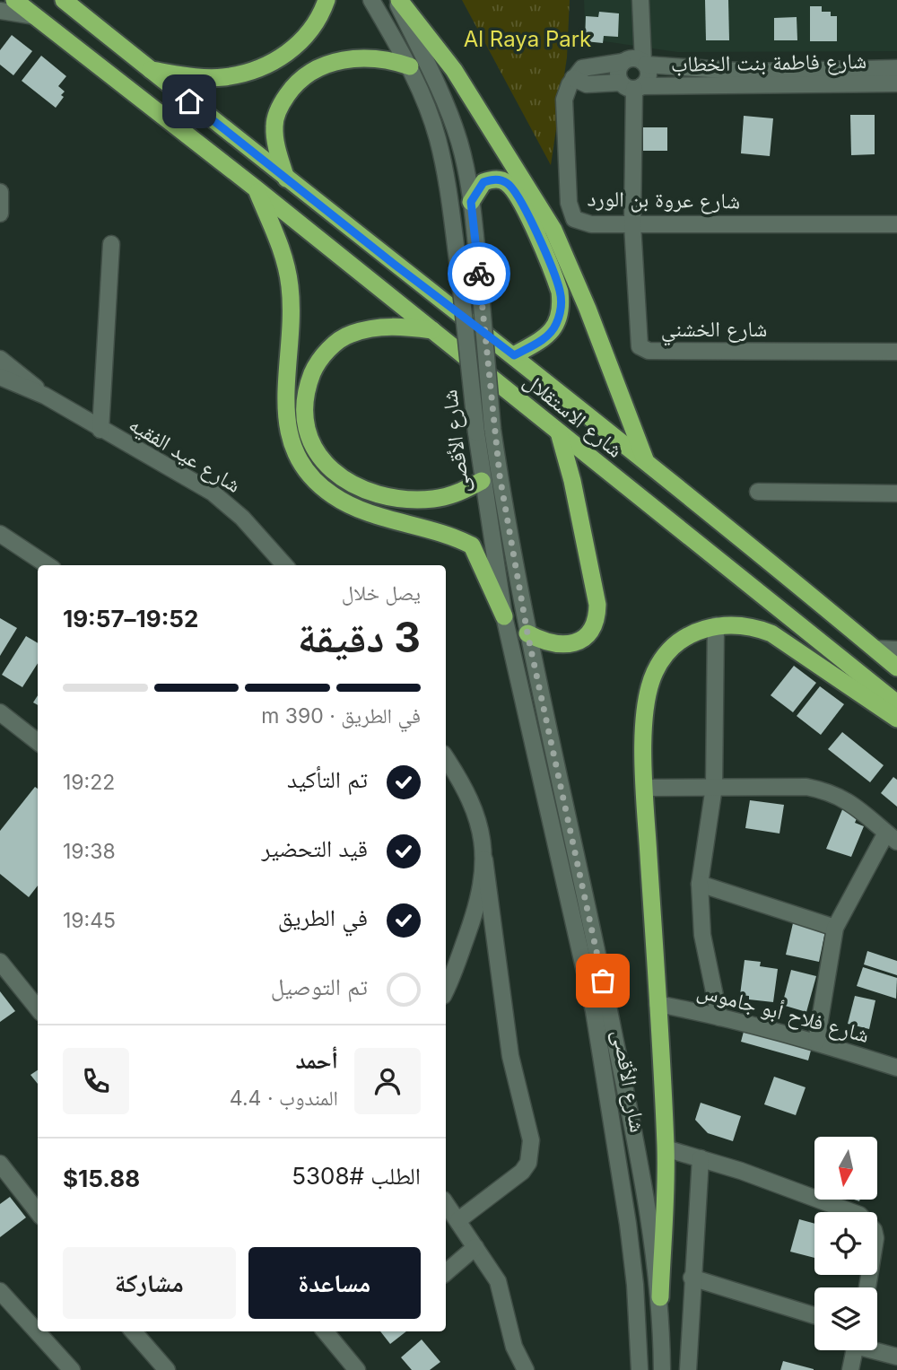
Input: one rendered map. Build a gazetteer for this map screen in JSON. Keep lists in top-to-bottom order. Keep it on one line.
{"streets":{"highway":["شارع الاستقلال"],"street":["شارع فاطمة بنت الخطاب","شارع عروة بن الورد","شارع الخشني","شارع الأقصى","شارع عيد الفقيه","شارع فلاح أبو جاموس"]},"crossings":[["شارع فاطمة بنت الخطاب","شارع الخشني"],["شارع عروة بن الورد","شارع الخشني"]],"parks":["Al Raya Park"],"north":"bottom","page":{"heading":["3 دقيقة","يصل خلال","19:52–19:57"],"panel":["أحمد","المندوب · 4.4","الطلب #5308","$15.88"],"bar":"في الطريق · 390 m","list":[["تم التأكيد","19:22"],["قيد التحضير","19:38"],["في الطريق","19:45"],"تم التوصيل"],"buttons":["مساعدة","مشاركة"]}}
